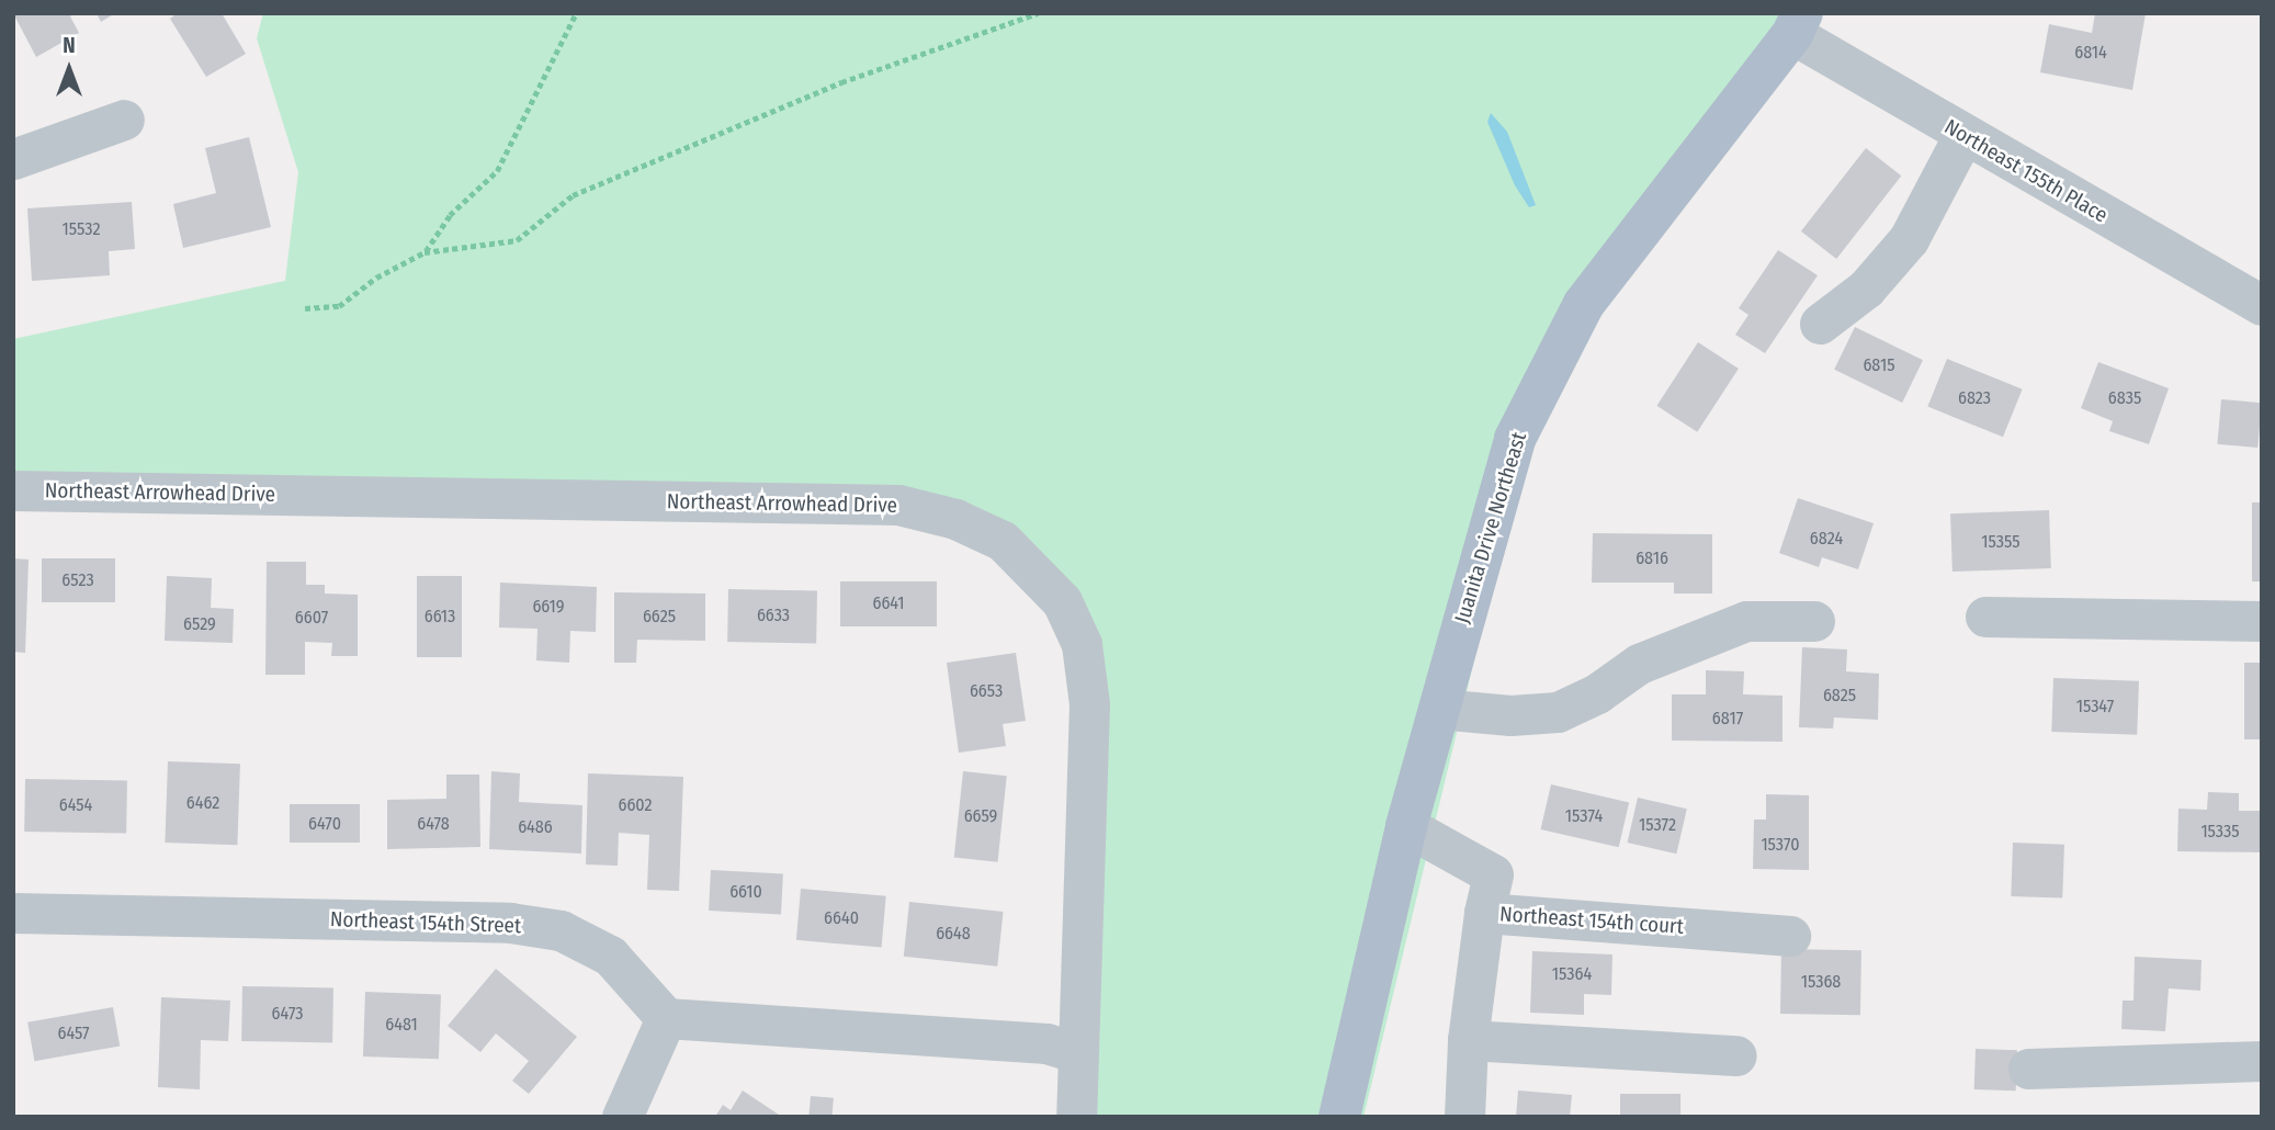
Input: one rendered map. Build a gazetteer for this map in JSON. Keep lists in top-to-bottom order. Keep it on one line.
{"streets":{"main road":["Juanita Drive Northeast"],"street":["Northeast 155th Place","Northeast Arrowhead Drive","Northeast 154th court","Northeast 154th Street"]},"crossings":[["Northeast 155th Place","Juanita Drive Northeast"],["Juanita Drive Northeast","Northeast 154th court"]],"house_numbers":["6814","15532","6815","6823","6835","6824","15355","6816","6523","6641","6619","6633","6613","6625","6607","6529","6653","6825","15347","6817","6462","6454","6602","6659","15374","6470","6478","15372","6486","15335","15370","6610","6640","6648","15364","15368","6473","6481","6457"],"north":"top"}
